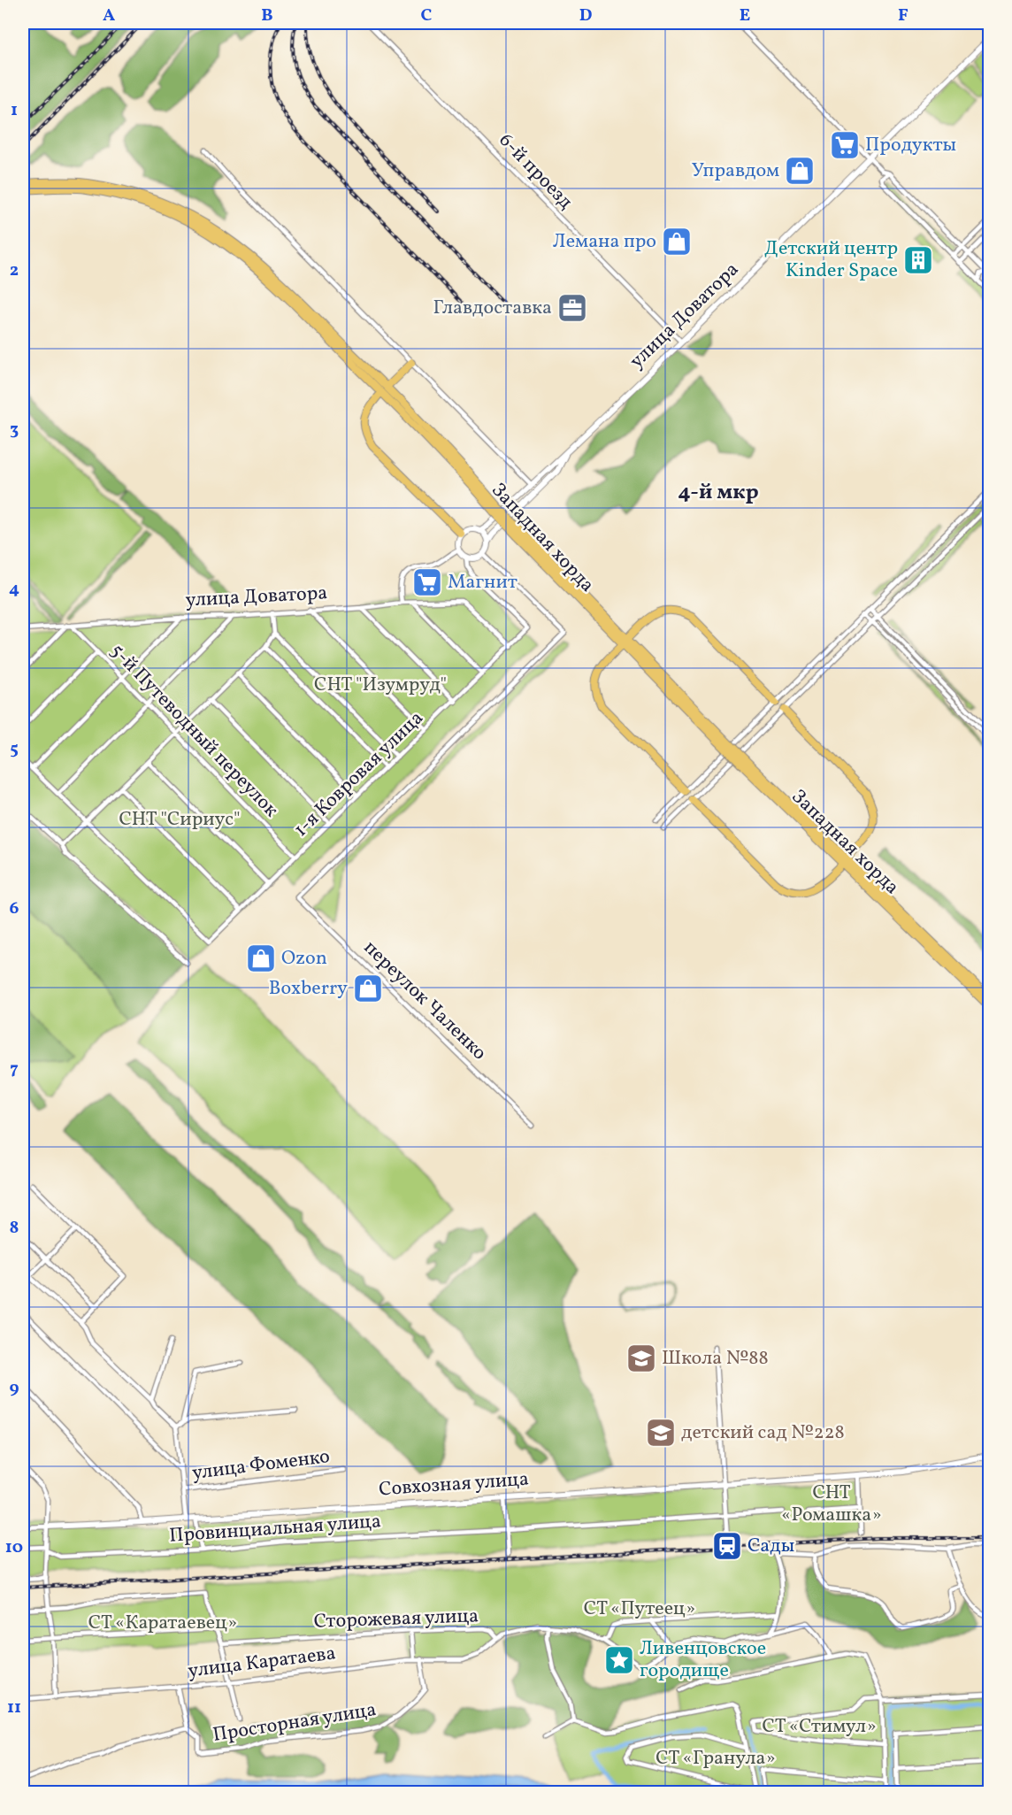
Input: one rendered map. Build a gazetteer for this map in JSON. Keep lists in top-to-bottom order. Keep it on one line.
{"streets":{"highway":["Западная хорда"],"street":["6-й проезд","улица Доватора","5-й Путеводный переулок","1-я Ковровая улица","переулок Чаленко","улица Фоменко","Совхозная улица","Провинциальная улица","Сторожевая улица","улица Каратаева","Просторная улица"]},"crossings":[["6-й проезд","улица Доватора"],["улица Доватора","5-й Путеводный переулок"],["улица Доватора","1-я Ковровая улица"],["улица Доватора","переулок Чаленко"],["5-й Путеводный переулок","1-я Ковровая улица"],["1-я Ковровая улица","переулок Чаленко"],["Сторожевая улица","улица Каратаева"],["улица Каратаева","Просторная улица"]],"districts":["4-й мкр"],"parks":["СНТ \"Изумруд\"","СНТ \"Сириус\"","СНТ «Ромашка»","СТ «Путеец»","СТ «Каратаевец»","СТ «Стимул»","СТ «Гранула»"],"places":{"supermarket":["Продукты","Магнит"],"shop":["Управдом","Лемана про","Ozon","Boxberry"],"building":["Детский центр Kinder Space"],"office":["Главдоставка"],"school or university":["Школа №88","детский сад №228"],"station":["Сады"],"place":["Ливенцовское городище"]},"grid":{"columns":["A","B","C","D","E","F"],"rows":["1","2","3","4","5","6","7","8","9","10","11"]}}
